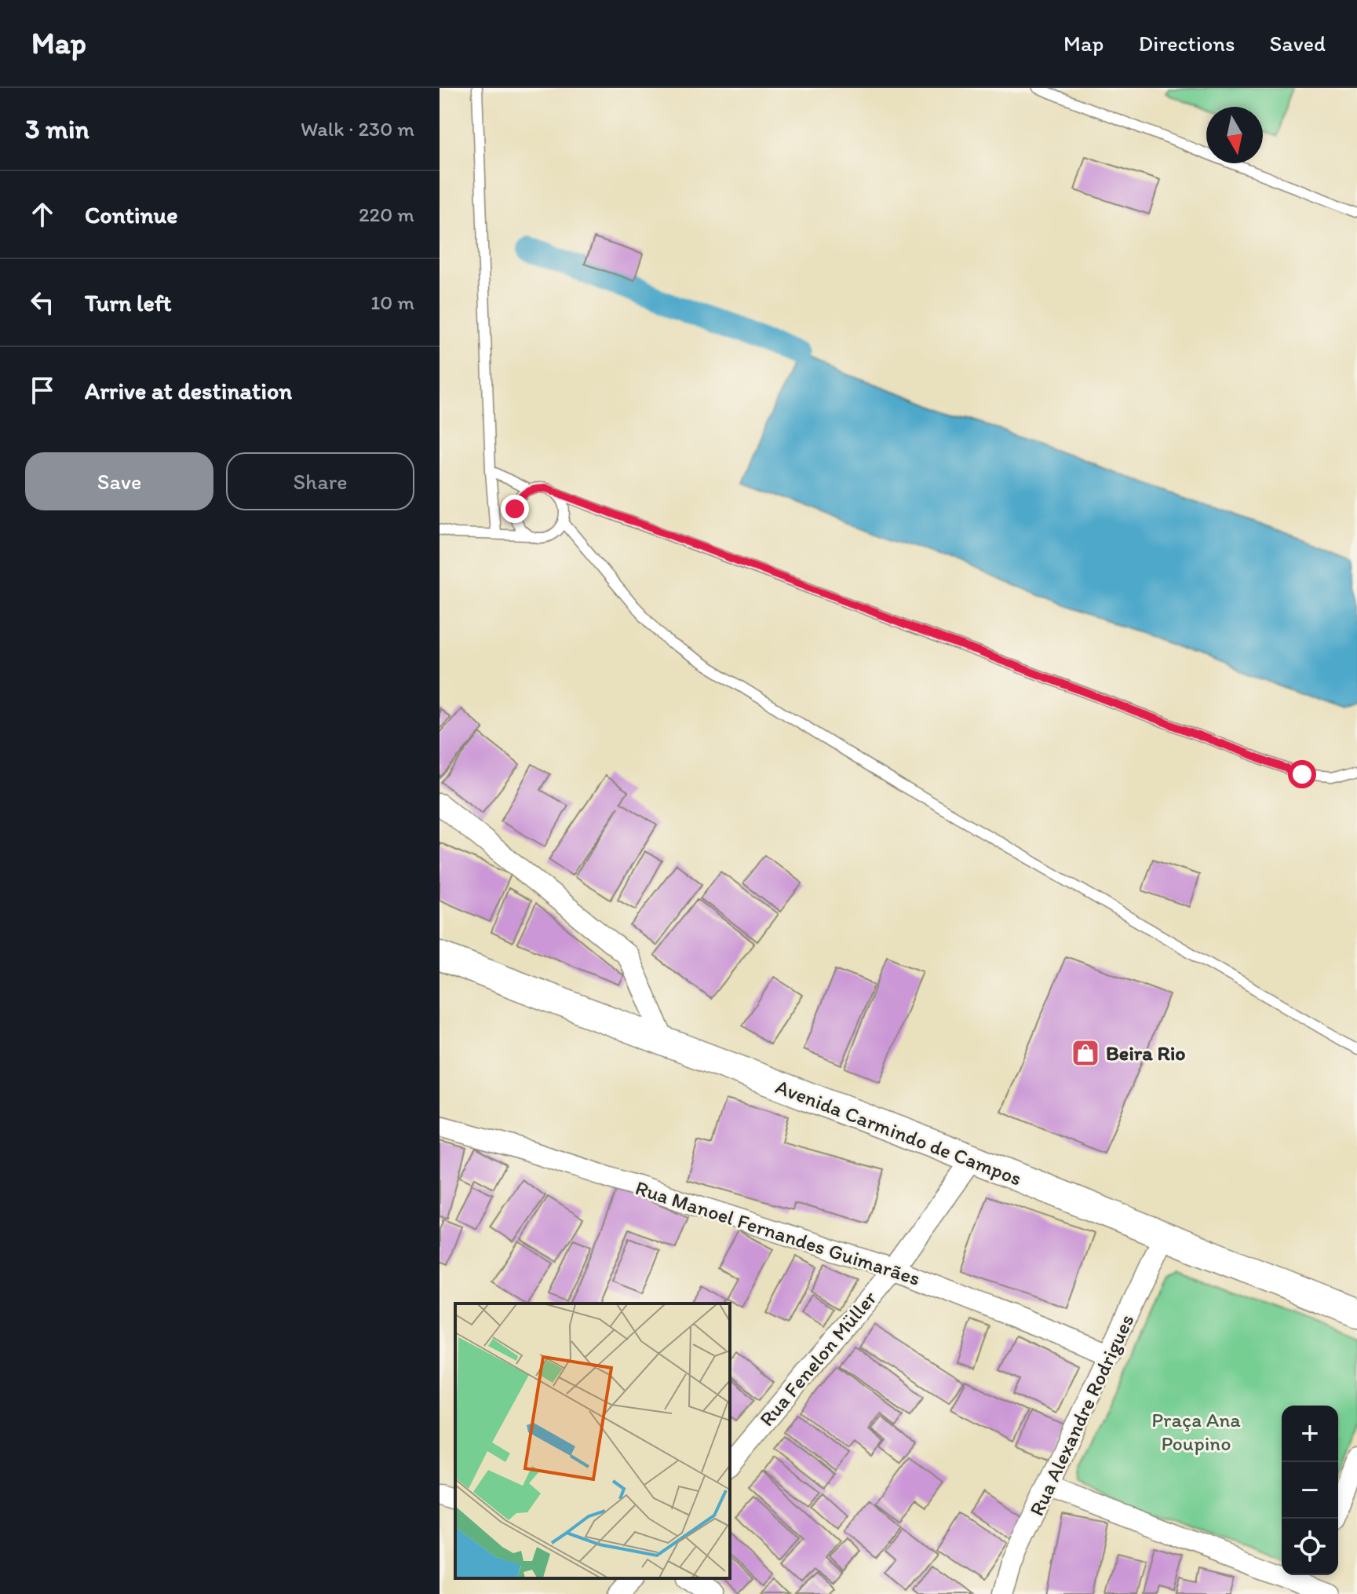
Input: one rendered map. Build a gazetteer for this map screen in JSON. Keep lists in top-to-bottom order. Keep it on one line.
{"streets":{"main road":["Avenida Carmindo de Campos"],"street":["Rua Manoel Fernandes Guimarães","Rua Fenelon Müller","Rua Alexandre Rodrigues"]},"crossings":[["Avenida Carmindo de Campos","Rua Fenelon Müller"],["Avenida Carmindo de Campos","Rua Alexandre Rodrigues"],["Rua Manoel Fernandes Guimarães","Rua Fenelon Müller"],["Rua Manoel Fernandes Guimarães","Rua Alexandre Rodrigues"]],"parks":["Praça Ana Poupino"],"places":{"shop":["Beira Rio"]},"north":"bottom","page":{"header":"Map","nav":["Map","Directions","Saved"],"heading":["3 min","Walk · 230 m"],"list":[["Continue","220 m"],["Turn left","10 m"],"Arrive at destination"],"buttons":["Save","Share"],"map_buttons":["+","−"]}}
